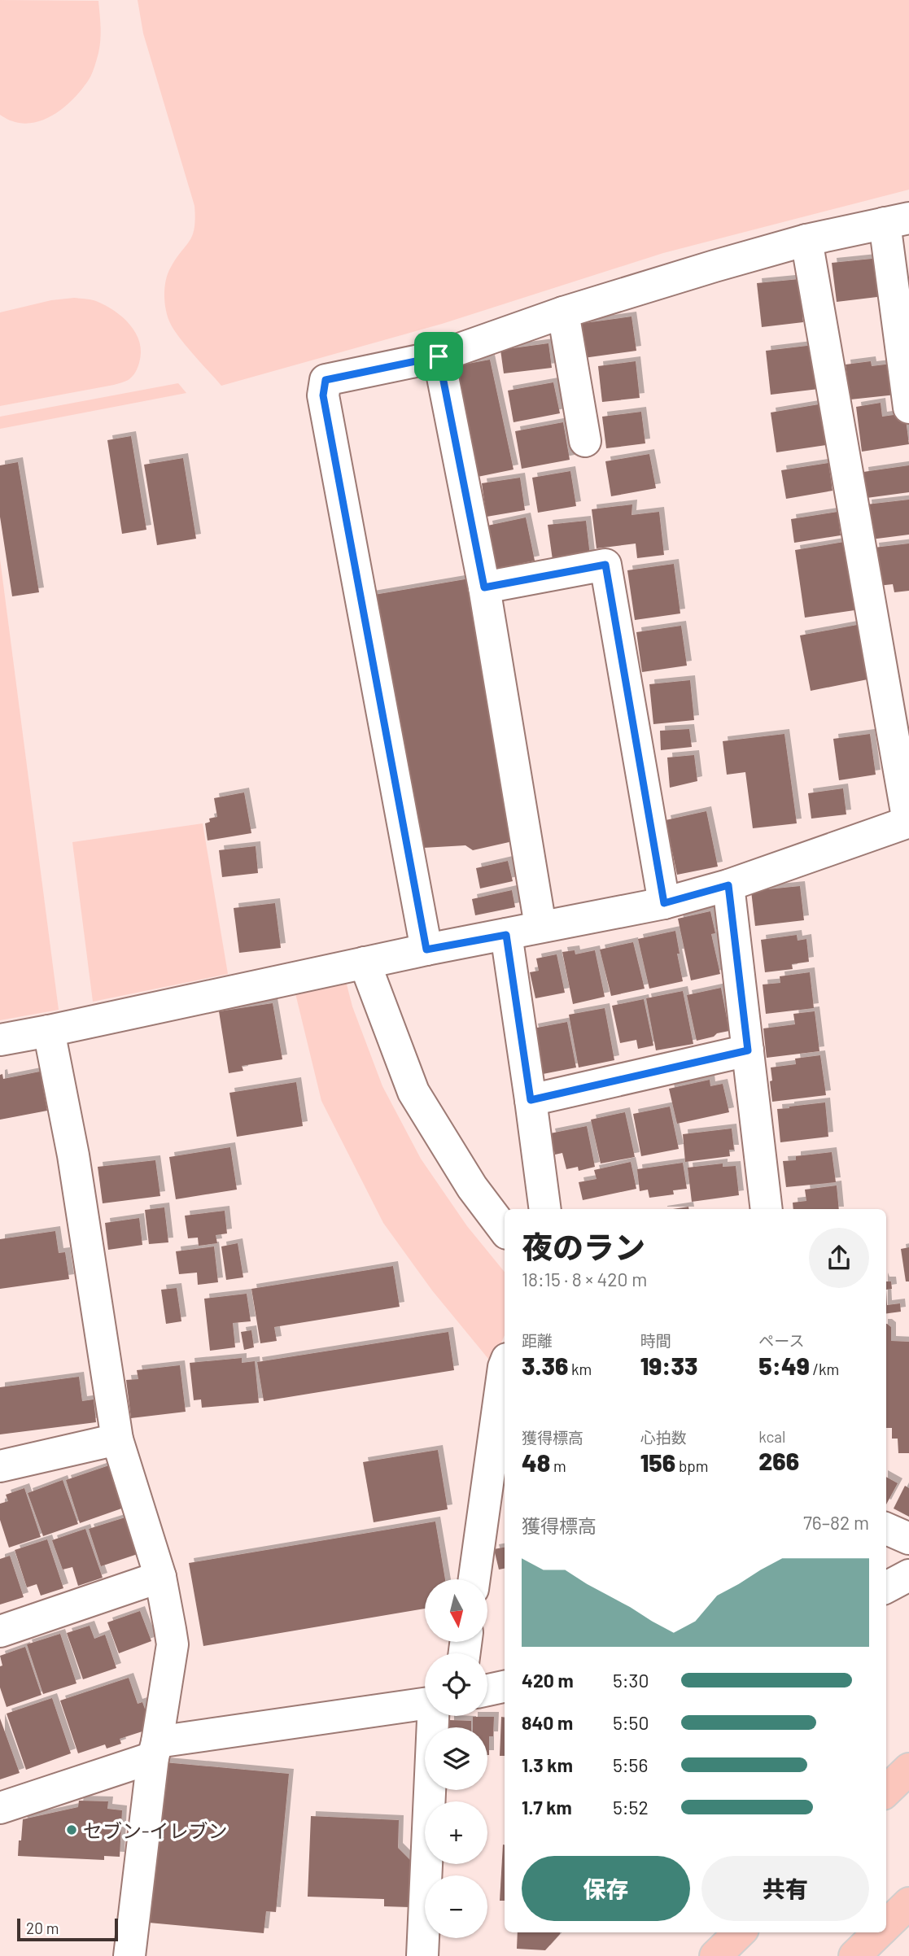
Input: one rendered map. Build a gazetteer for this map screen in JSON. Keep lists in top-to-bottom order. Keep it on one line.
{"places":["セブン-イレブン"],"scale_bar":"20 m","north":"bottom","page":{"heading":["夜のラン","18:15 · 8 × 420 m"],"stats":[["距離","3.36 km"],["時間","19:33"],["ペース","5:49 /km"],["獲得標高","48 m"],["心拍数","156 bpm"],["kcal","266"]],"chart":["獲得標高","76–82 m"],"map_buttons":["+","−"],"list":[{"name":"420 m","note":"5:30"},{"name":"840 m","note":"5:50"},{"name":"1.3 km","note":"5:56"},{"name":"1.7 km","note":"5:52"}],"buttons":["保存","共有"],"scale":"20 m"}}
